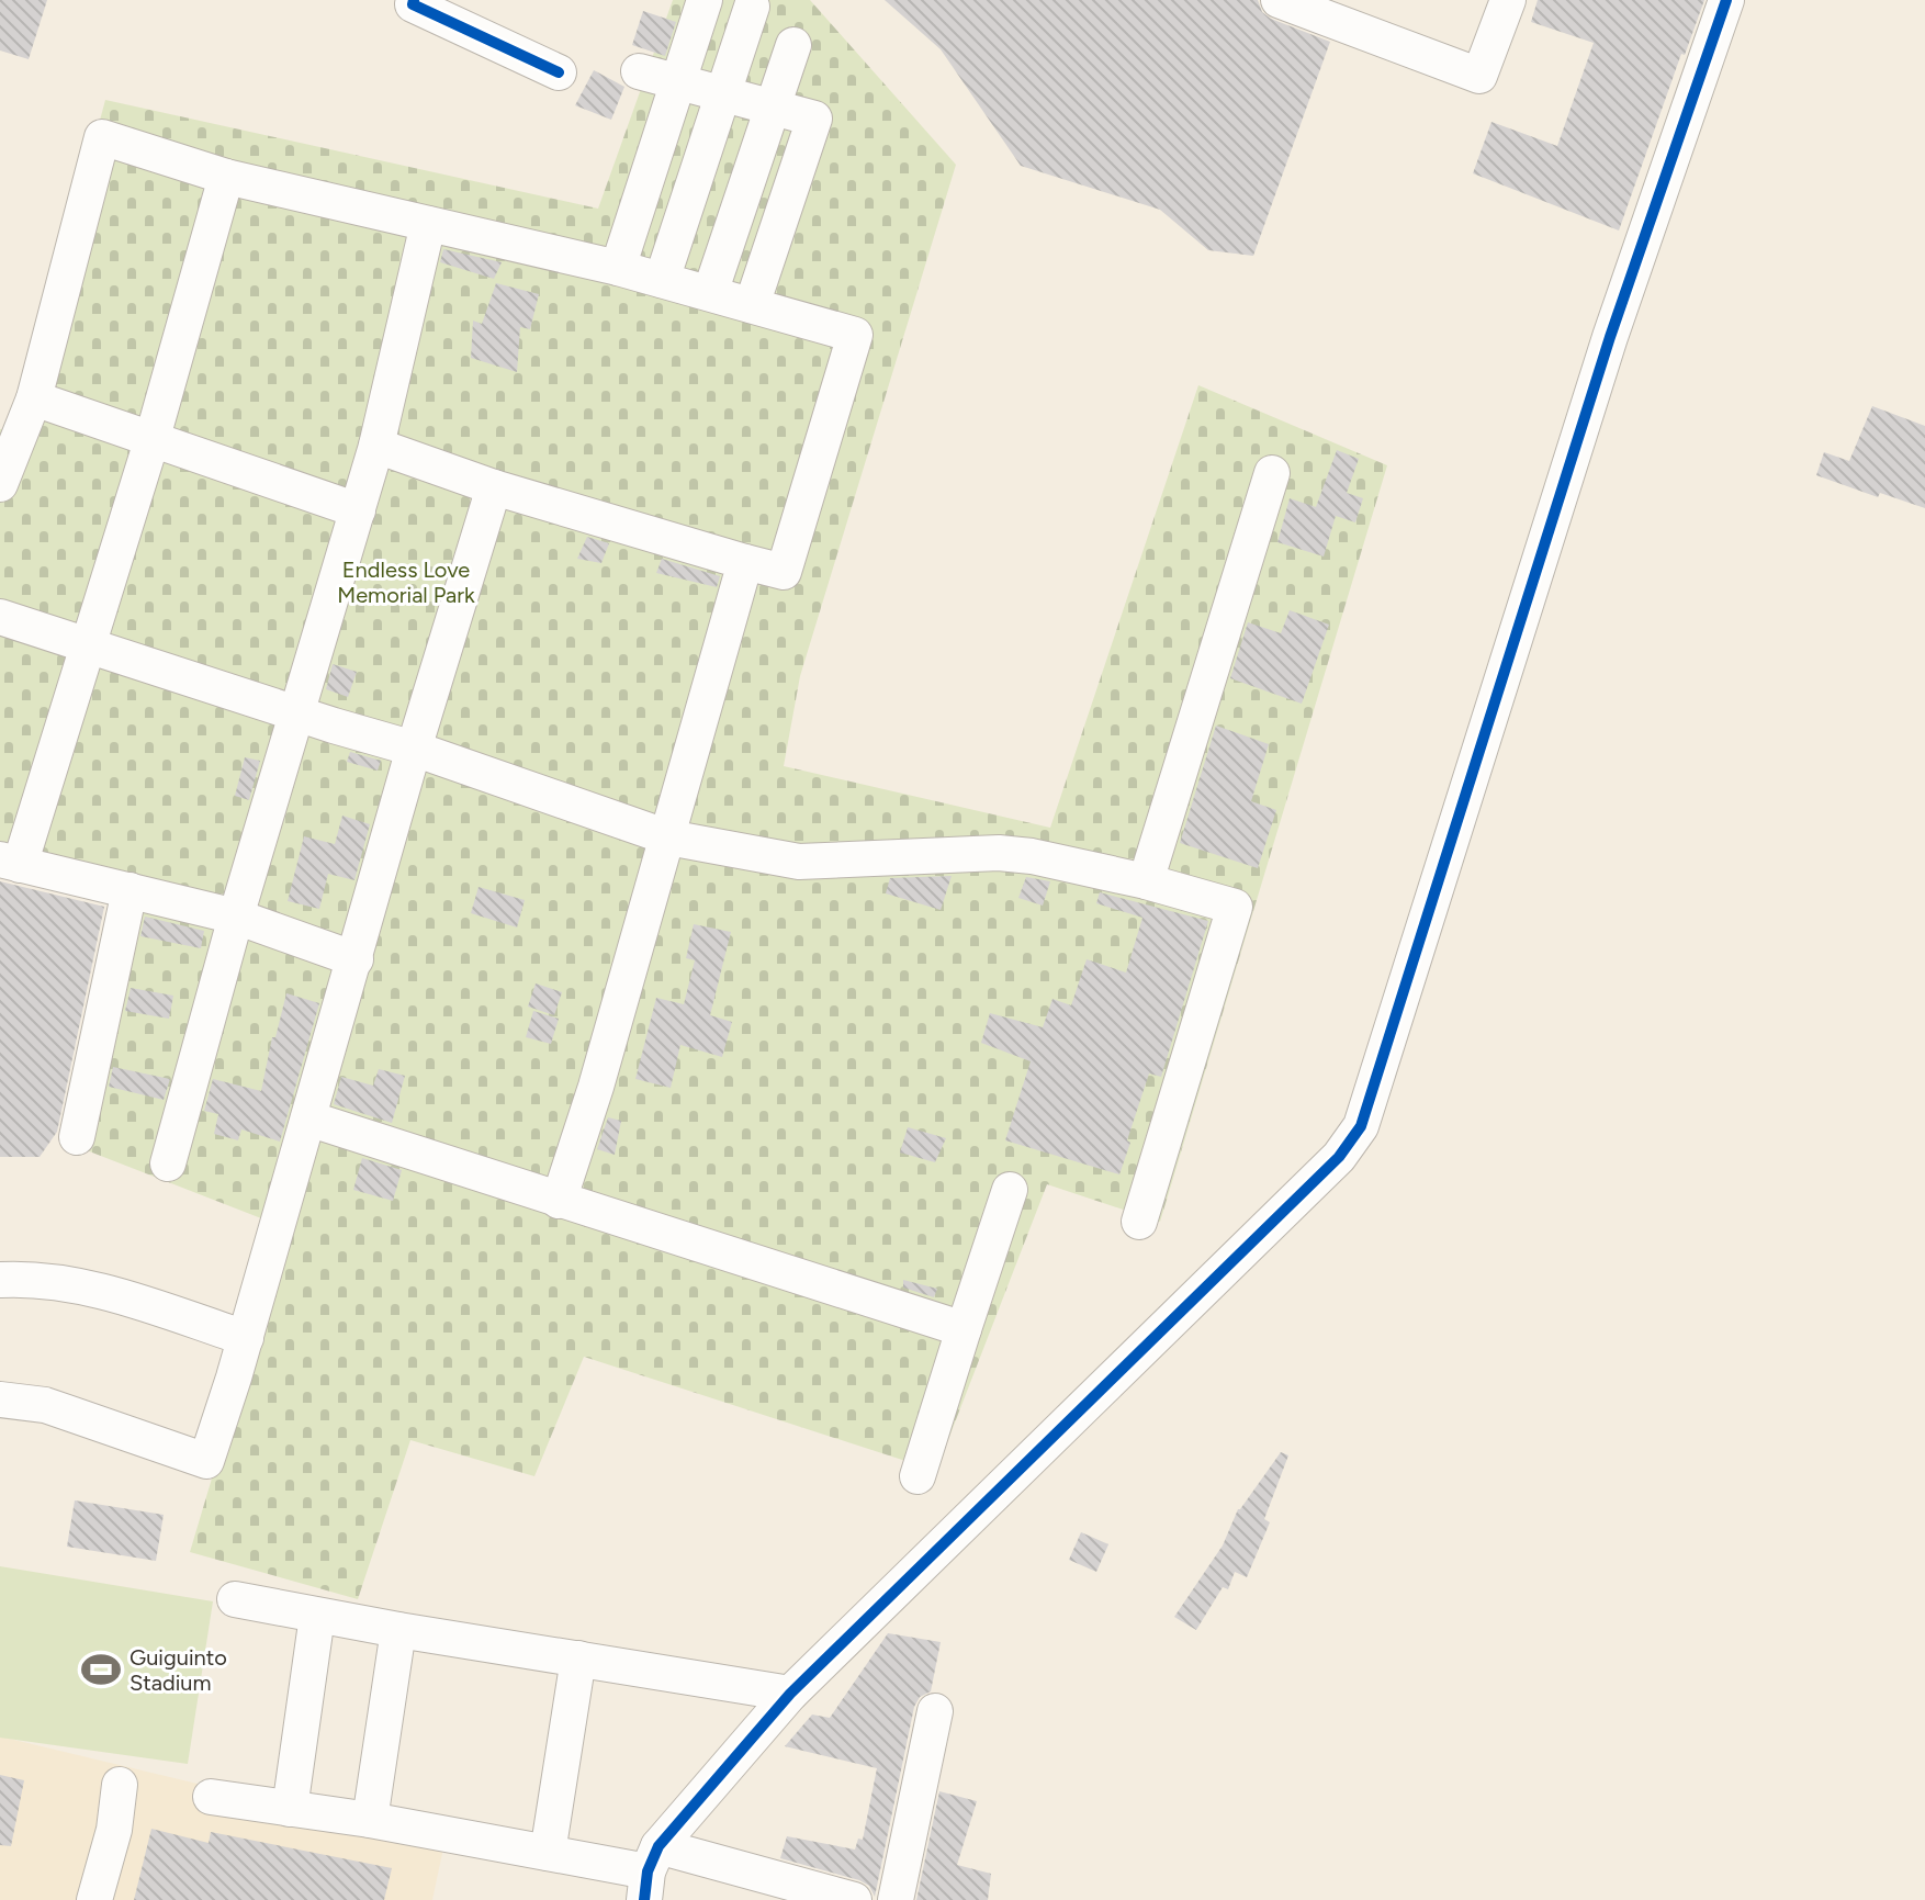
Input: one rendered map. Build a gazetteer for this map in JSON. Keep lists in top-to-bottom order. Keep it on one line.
{"parks":["Endless Love Memorial Park"],"places":{"sports":["Guiguinto Stadium"]}}
